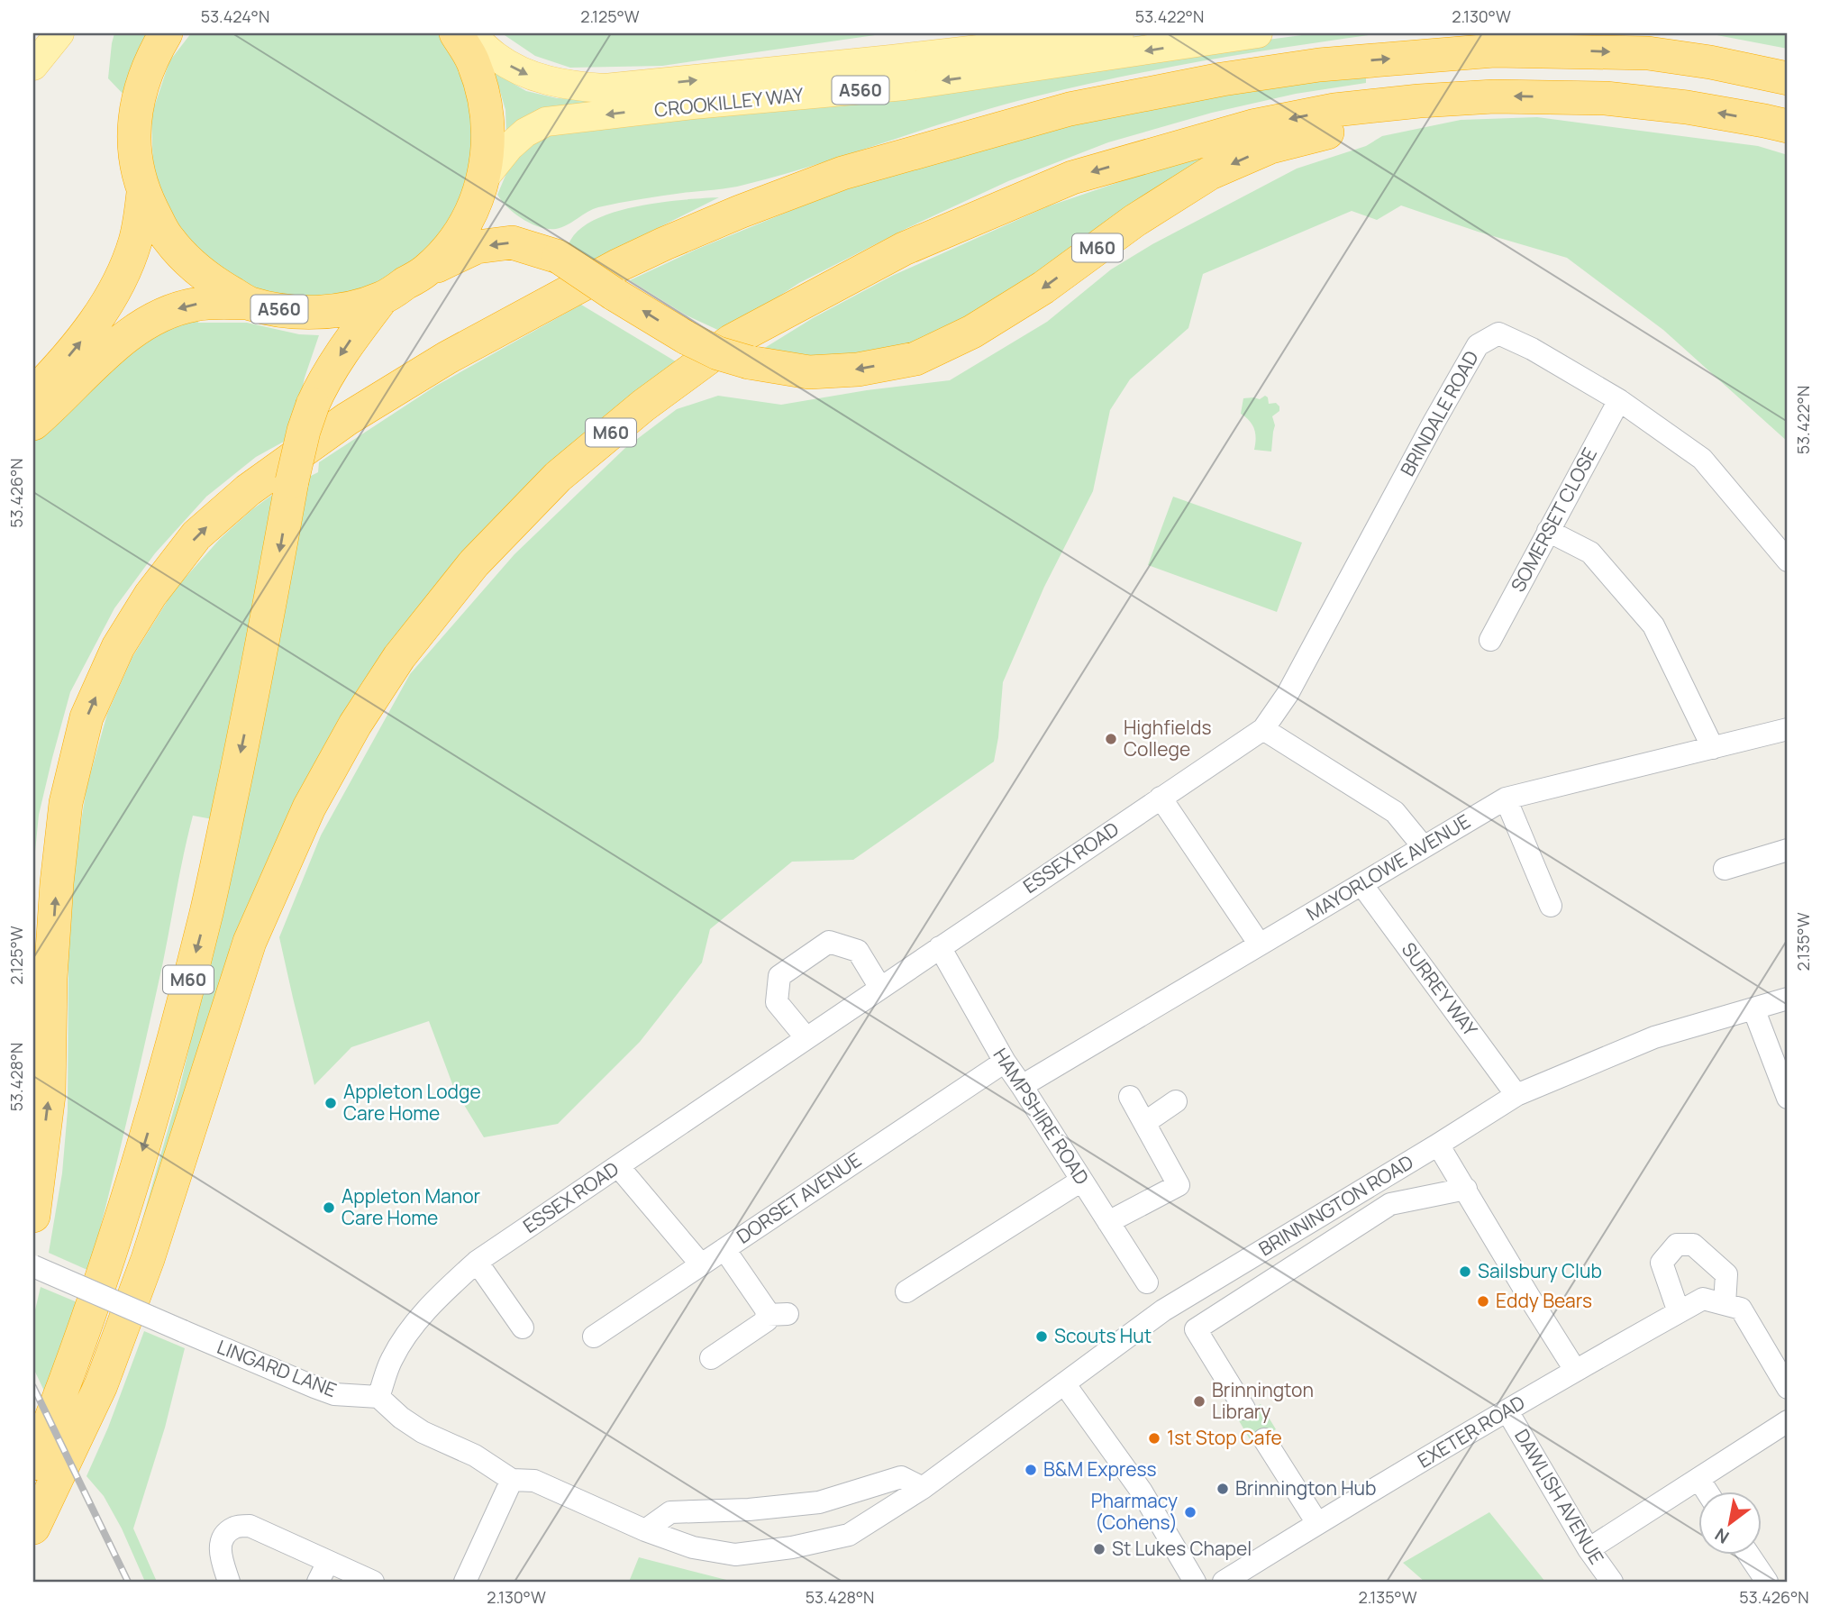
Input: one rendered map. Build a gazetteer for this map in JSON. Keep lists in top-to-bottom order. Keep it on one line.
{"streets":{"highway":["A560","M60"],"main road":["CROOKILLEY WAY"],"street":["BRINDALE ROAD","SOMERSET CLOSE","ESSEX ROAD","MAYORLOWE AVENUE","SURREY WAY","HAMPSHIRE ROAD","DORSET AVENUE","BRINNINGTON ROAD","LINGARD LANE","EXETER ROAD","DAWLISH AVENUE"]},"crossings":[["A560","CROOKILLEY WAY"],["A560","M60"],["BRINDALE ROAD","SOMERSET CLOSE"],["BRINDALE ROAD","ESSEX ROAD"],["ESSEX ROAD","HAMPSHIRE ROAD"],["ESSEX ROAD","LINGARD LANE"],["MAYORLOWE AVENUE","SURREY WAY"],["MAYORLOWE AVENUE","HAMPSHIRE ROAD"],["SURREY WAY","BRINNINGTON ROAD"],["HAMPSHIRE ROAD","DORSET AVENUE"],["EXETER ROAD","DAWLISH AVENUE"]],"places":["Highfields College","Appleton Lodge Care Home","Appleton Manor Care Home","Sailsbury Club","Eddy Bears","Scouts Hut","Brinnington Library","1st Stop Cafe","B&M Express","Brinnington Hub","Pharmacy (Cohens)","St Lukes Chapel"],"north":"bottom left","coordinates":["53.424°N","2.125°W","53.422°N","2.130°W","53.426°N","2.135°W","53.428°N"]}
